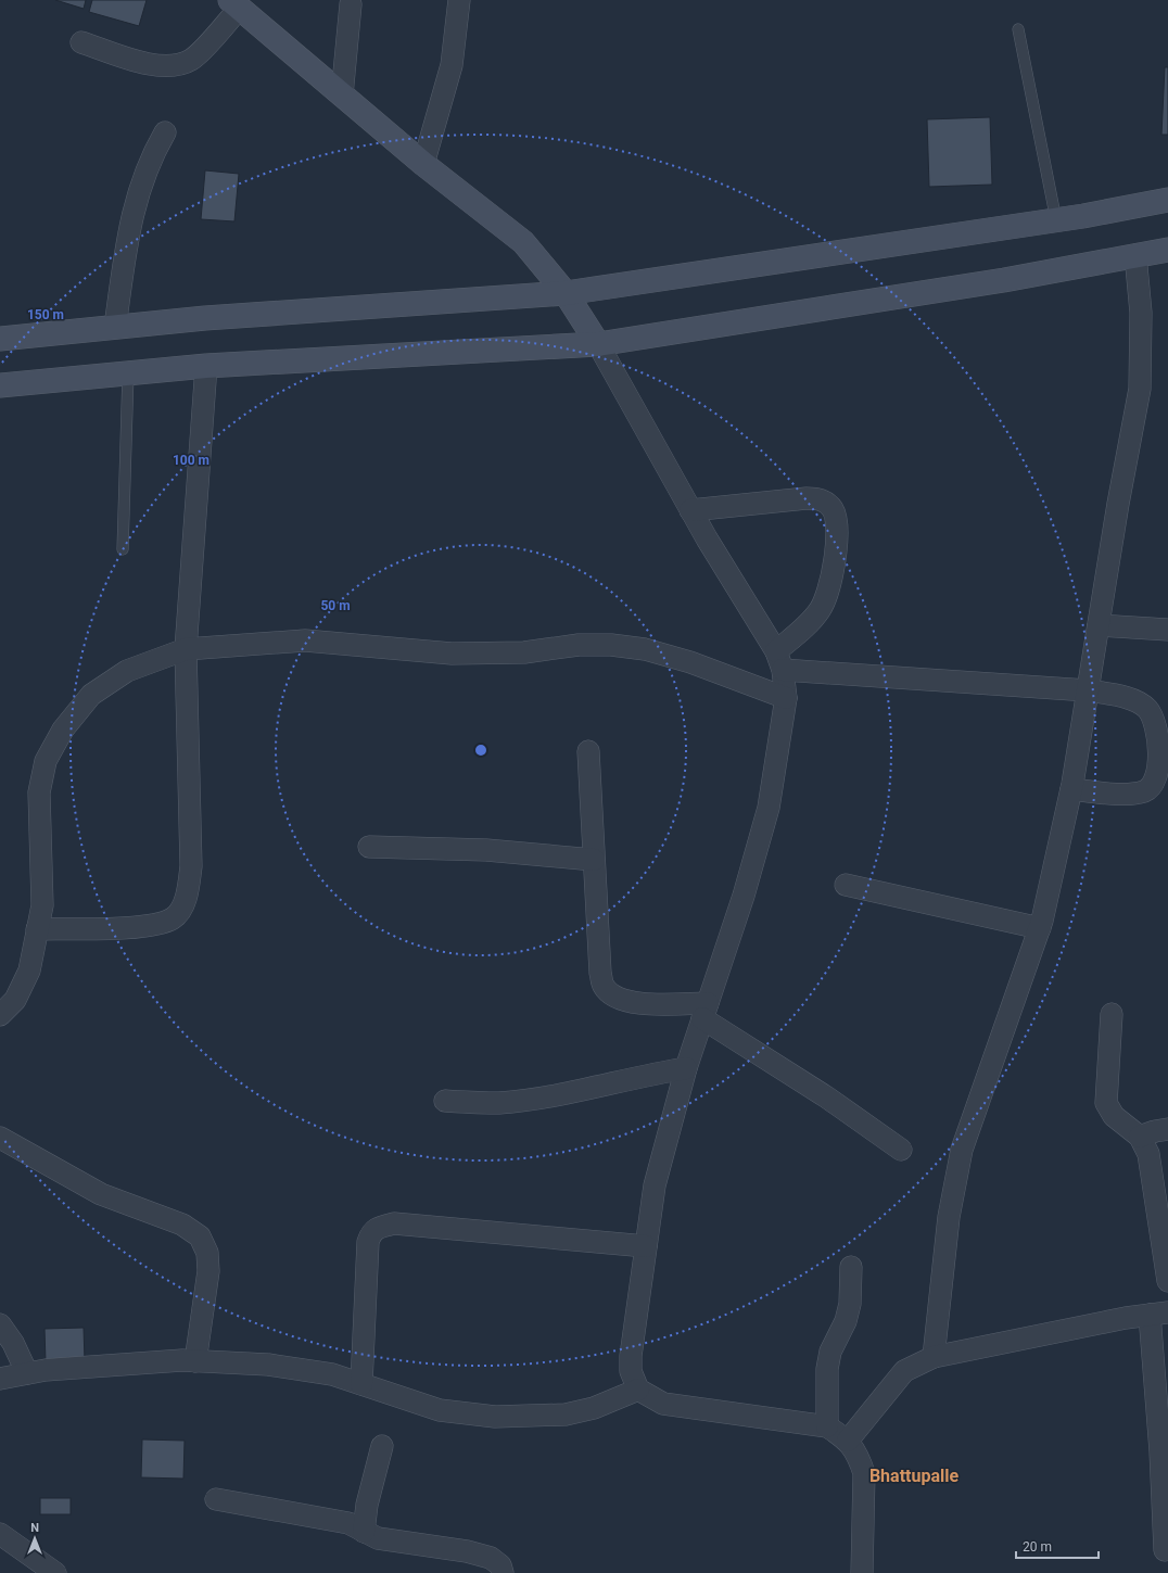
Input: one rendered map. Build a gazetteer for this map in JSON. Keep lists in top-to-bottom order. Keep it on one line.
{"districts":["Bhattupalle"],"scale_bar":"20 m","north":"top","rings":["150 m","100 m","50 m"]}
